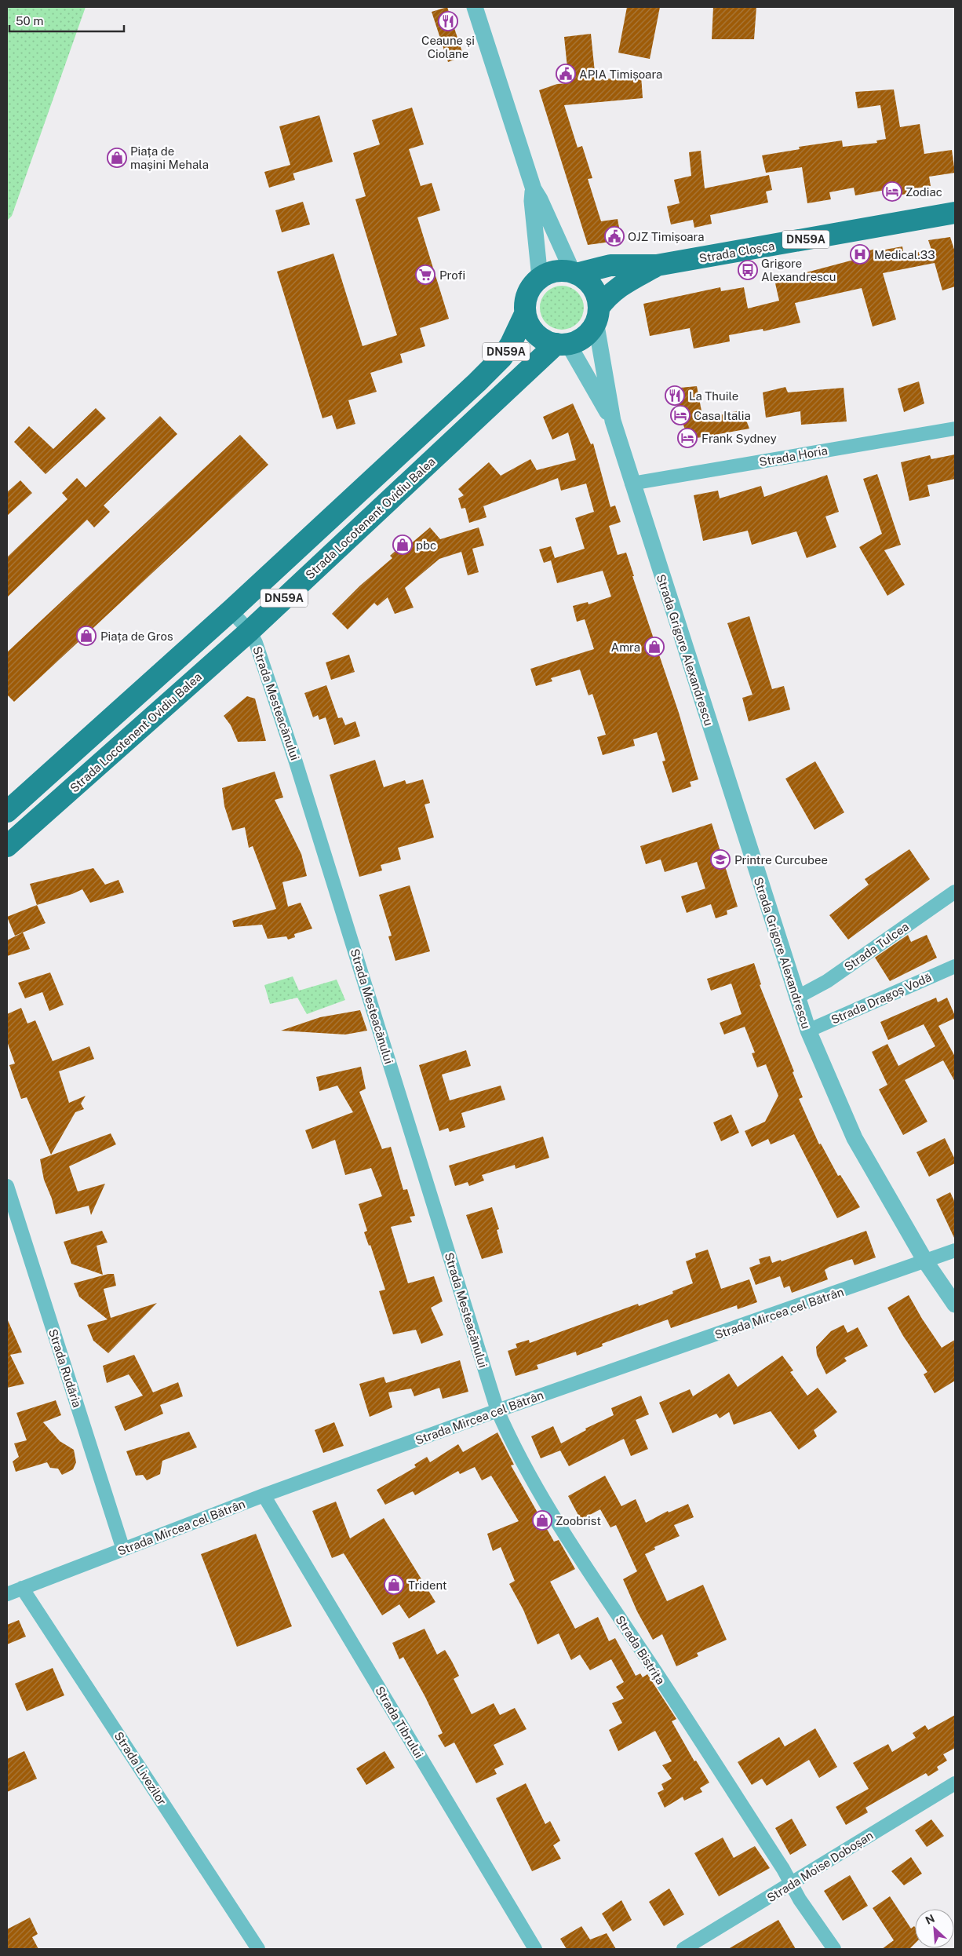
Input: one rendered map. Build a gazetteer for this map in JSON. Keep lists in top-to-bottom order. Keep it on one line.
{"streets":{"main road":["DN59A","Strada Cloșca","Strada Locotenent Ovidiu Balea"],"street":["Strada Horia","Strada Grigore Alexandrescu","Strada Mesteacănului","Strada Tulcea","Strada Dragoș Vodă","Strada Mircea cel Bătrân","Strada Rudăria","Strada Bistrița","Strada Tibrului","Strada Livezilor","Strada Moise Doboșan"]},"crossings":[["DN59A","Strada Cloșca"],["DN59A","Strada Locotenent Ovidiu Balea"],["DN59A","Strada Grigore Alexandrescu"],["DN59A","Strada Mesteacănului"],["Strada Cloșca","Strada Locotenent Ovidiu Balea"],["Strada Cloșca","Strada Grigore Alexandrescu"],["Strada Horia","Strada Grigore Alexandrescu"],["Strada Locotenent Ovidiu Balea","Strada Grigore Alexandrescu"],["Strada Locotenent Ovidiu Balea","Strada Mesteacănului"],["Strada Grigore Alexandrescu","Strada Tulcea"],["Strada Grigore Alexandrescu","Strada Dragoș Vodă"],["Strada Grigore Alexandrescu","Strada Mircea cel Bătrân"],["Strada Mesteacănului","Strada Mircea cel Bătrân"],["Strada Mesteacănului","Strada Bistrița"],["Strada Mircea cel Bătrân","Strada Rudăria"],["Strada Mircea cel Bătrân","Strada Bistrița"],["Strada Mircea cel Bătrân","Strada Tibrului"],["Strada Mircea cel Bătrân","Strada Livezilor"],["Strada Bistrița","Strada Moise Doboșan"]],"places":{"restaurant":["Ceaune și Ciolane","La Thuile"],"public building":["APIA Timișoara","OJZ Timișoara"],"shop":["Piața de mașini Mehala","pbc","Piața de Gros","Amra","Zoobrist","Trident"],"hotel":["Zodiac","Casa Italia","Frank Sydney"],"hospital":["Medical.33"],"bus stop":["Grigore Alexandrescu"],"supermarket":["Profi"],"school or university":["Printre Curcubee"]},"scale_bar":"50 m","north":"top left"}
